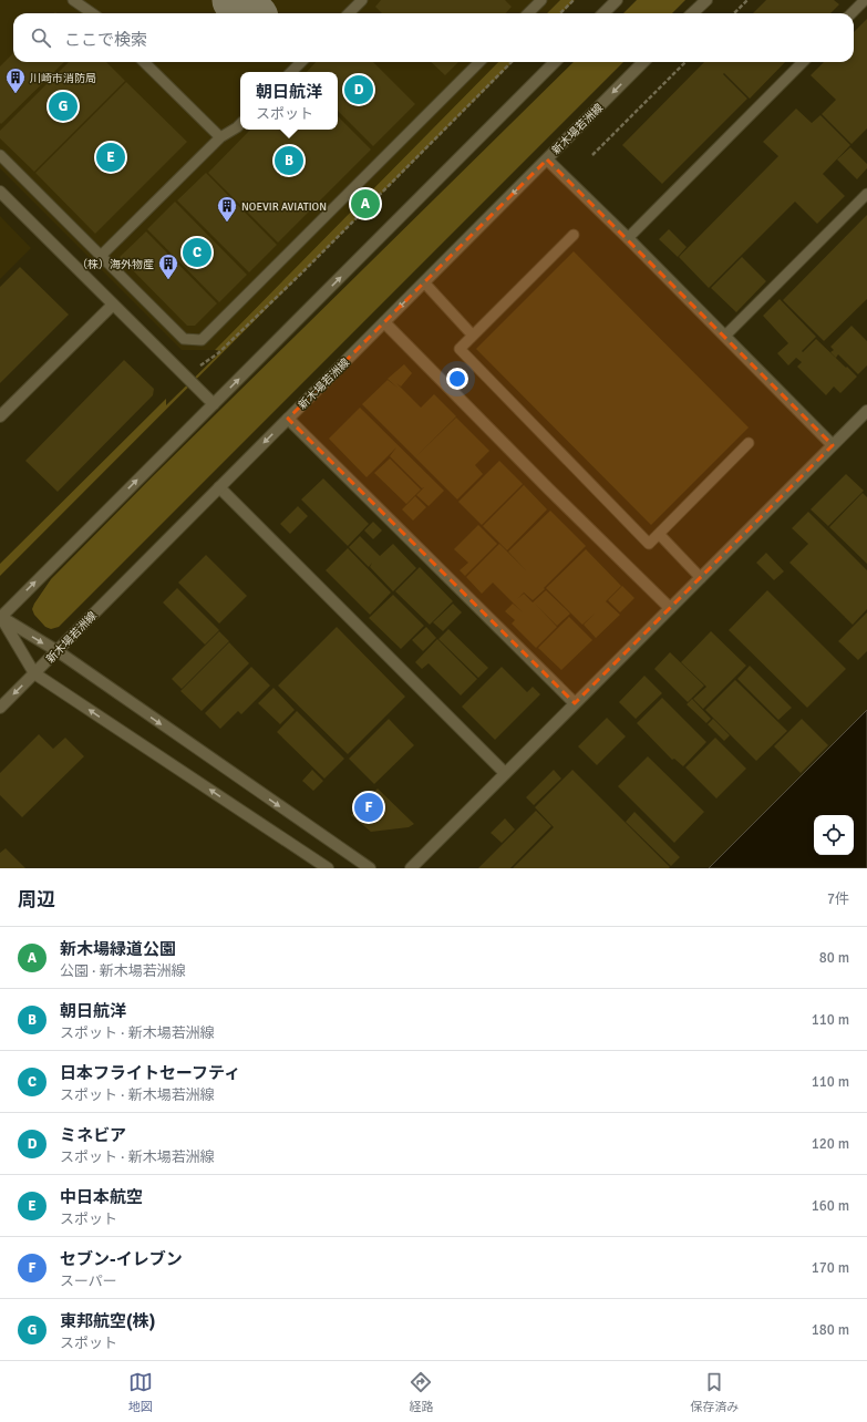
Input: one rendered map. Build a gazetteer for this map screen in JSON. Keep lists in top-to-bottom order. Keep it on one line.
{"streets":{"street":["新木場若洲線"]},"places":{"building":["川崎市消防局","NOEVIR AVIATION","（株）海外物産"]},"page":{"search":"ここで検索","popup":["朝日航洋","スポット"],"pins":["D","G","E","B","A","C","F"],"heading":["周辺","7件"],"list":[{"mark":"A","name":"新木場緑道公園","note":"公園 · 新木場若洲線","value":"80 m"},{"mark":"B","name":"朝日航洋","note":"スポット · 新木場若洲線","value":"110 m"},{"mark":"C","name":"日本フライトセーフティ","note":"スポット · 新木場若洲線","value":"110 m"},{"mark":"D","name":"ミネビア","note":"スポット · 新木場若洲線","value":"120 m"},{"mark":"E","name":"中日本航空","note":"スポット","value":"160 m"},{"mark":"F","name":"セブン-イレブン","note":"スーパー","value":"170 m"},{"mark":"G","name":"東邦航空(株)","note":"スポット","value":"180 m"}],"nav":["地図","経路","保存済み"]}}
